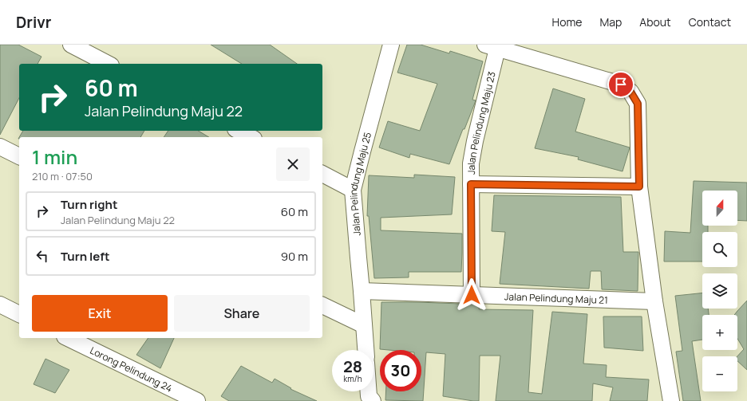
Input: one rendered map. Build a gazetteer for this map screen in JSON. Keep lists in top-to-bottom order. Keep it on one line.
{"streets":{"street":["Jalan Pelindung Maju 23","Jalan Pelindung Maju 25","Jalan Pelindung Maju 21","Lorong Pelindung 24"]},"crossings":[["Jalan Pelindung Maju 23","Jalan Pelindung Maju 21"],["Jalan Pelindung Maju 25","Jalan Pelindung Maju 21"]],"north":"top","page":{"header":"Drivr","nav":["Home","Map","About","Contact"],"turn":["60 m","Jalan Pelindung Maju 22"],"heading":["1 min","210 m · 07:50"],"map_buttons":["+","−"],"list":[{"name":"Turn right","note":"Jalan Pelindung Maju 22","value":"60 m"},{"name":"Turn left","value":"90 m"}],"buttons":["Exit","Share"],"speed":"28 km/h","limit":"30"}}
